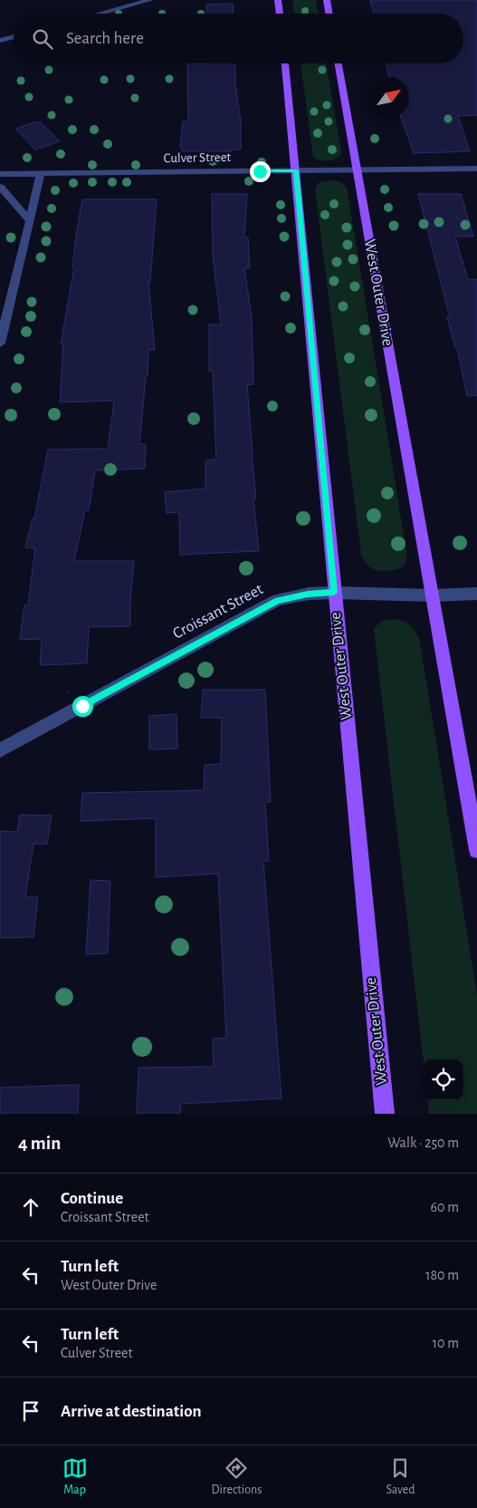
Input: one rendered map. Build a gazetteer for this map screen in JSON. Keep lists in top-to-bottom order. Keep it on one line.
{"streets":{"main road":["West Outer Drive"],"street":["Culver Street","Croissant Street"]},"crossings":[["Culver Street","West Outer Drive"],["West Outer Drive","Croissant Street"]],"north":"top right","page":{"search":"Search here","heading":["4 min","Walk · 250 m"],"list":[["Continue","Croissant Street","60 m"],["Turn left","West Outer Drive","180 m"],["Turn left","Culver Street","10 m"],"Arrive at destination"],"nav":["Map","Directions","Saved"]}}
